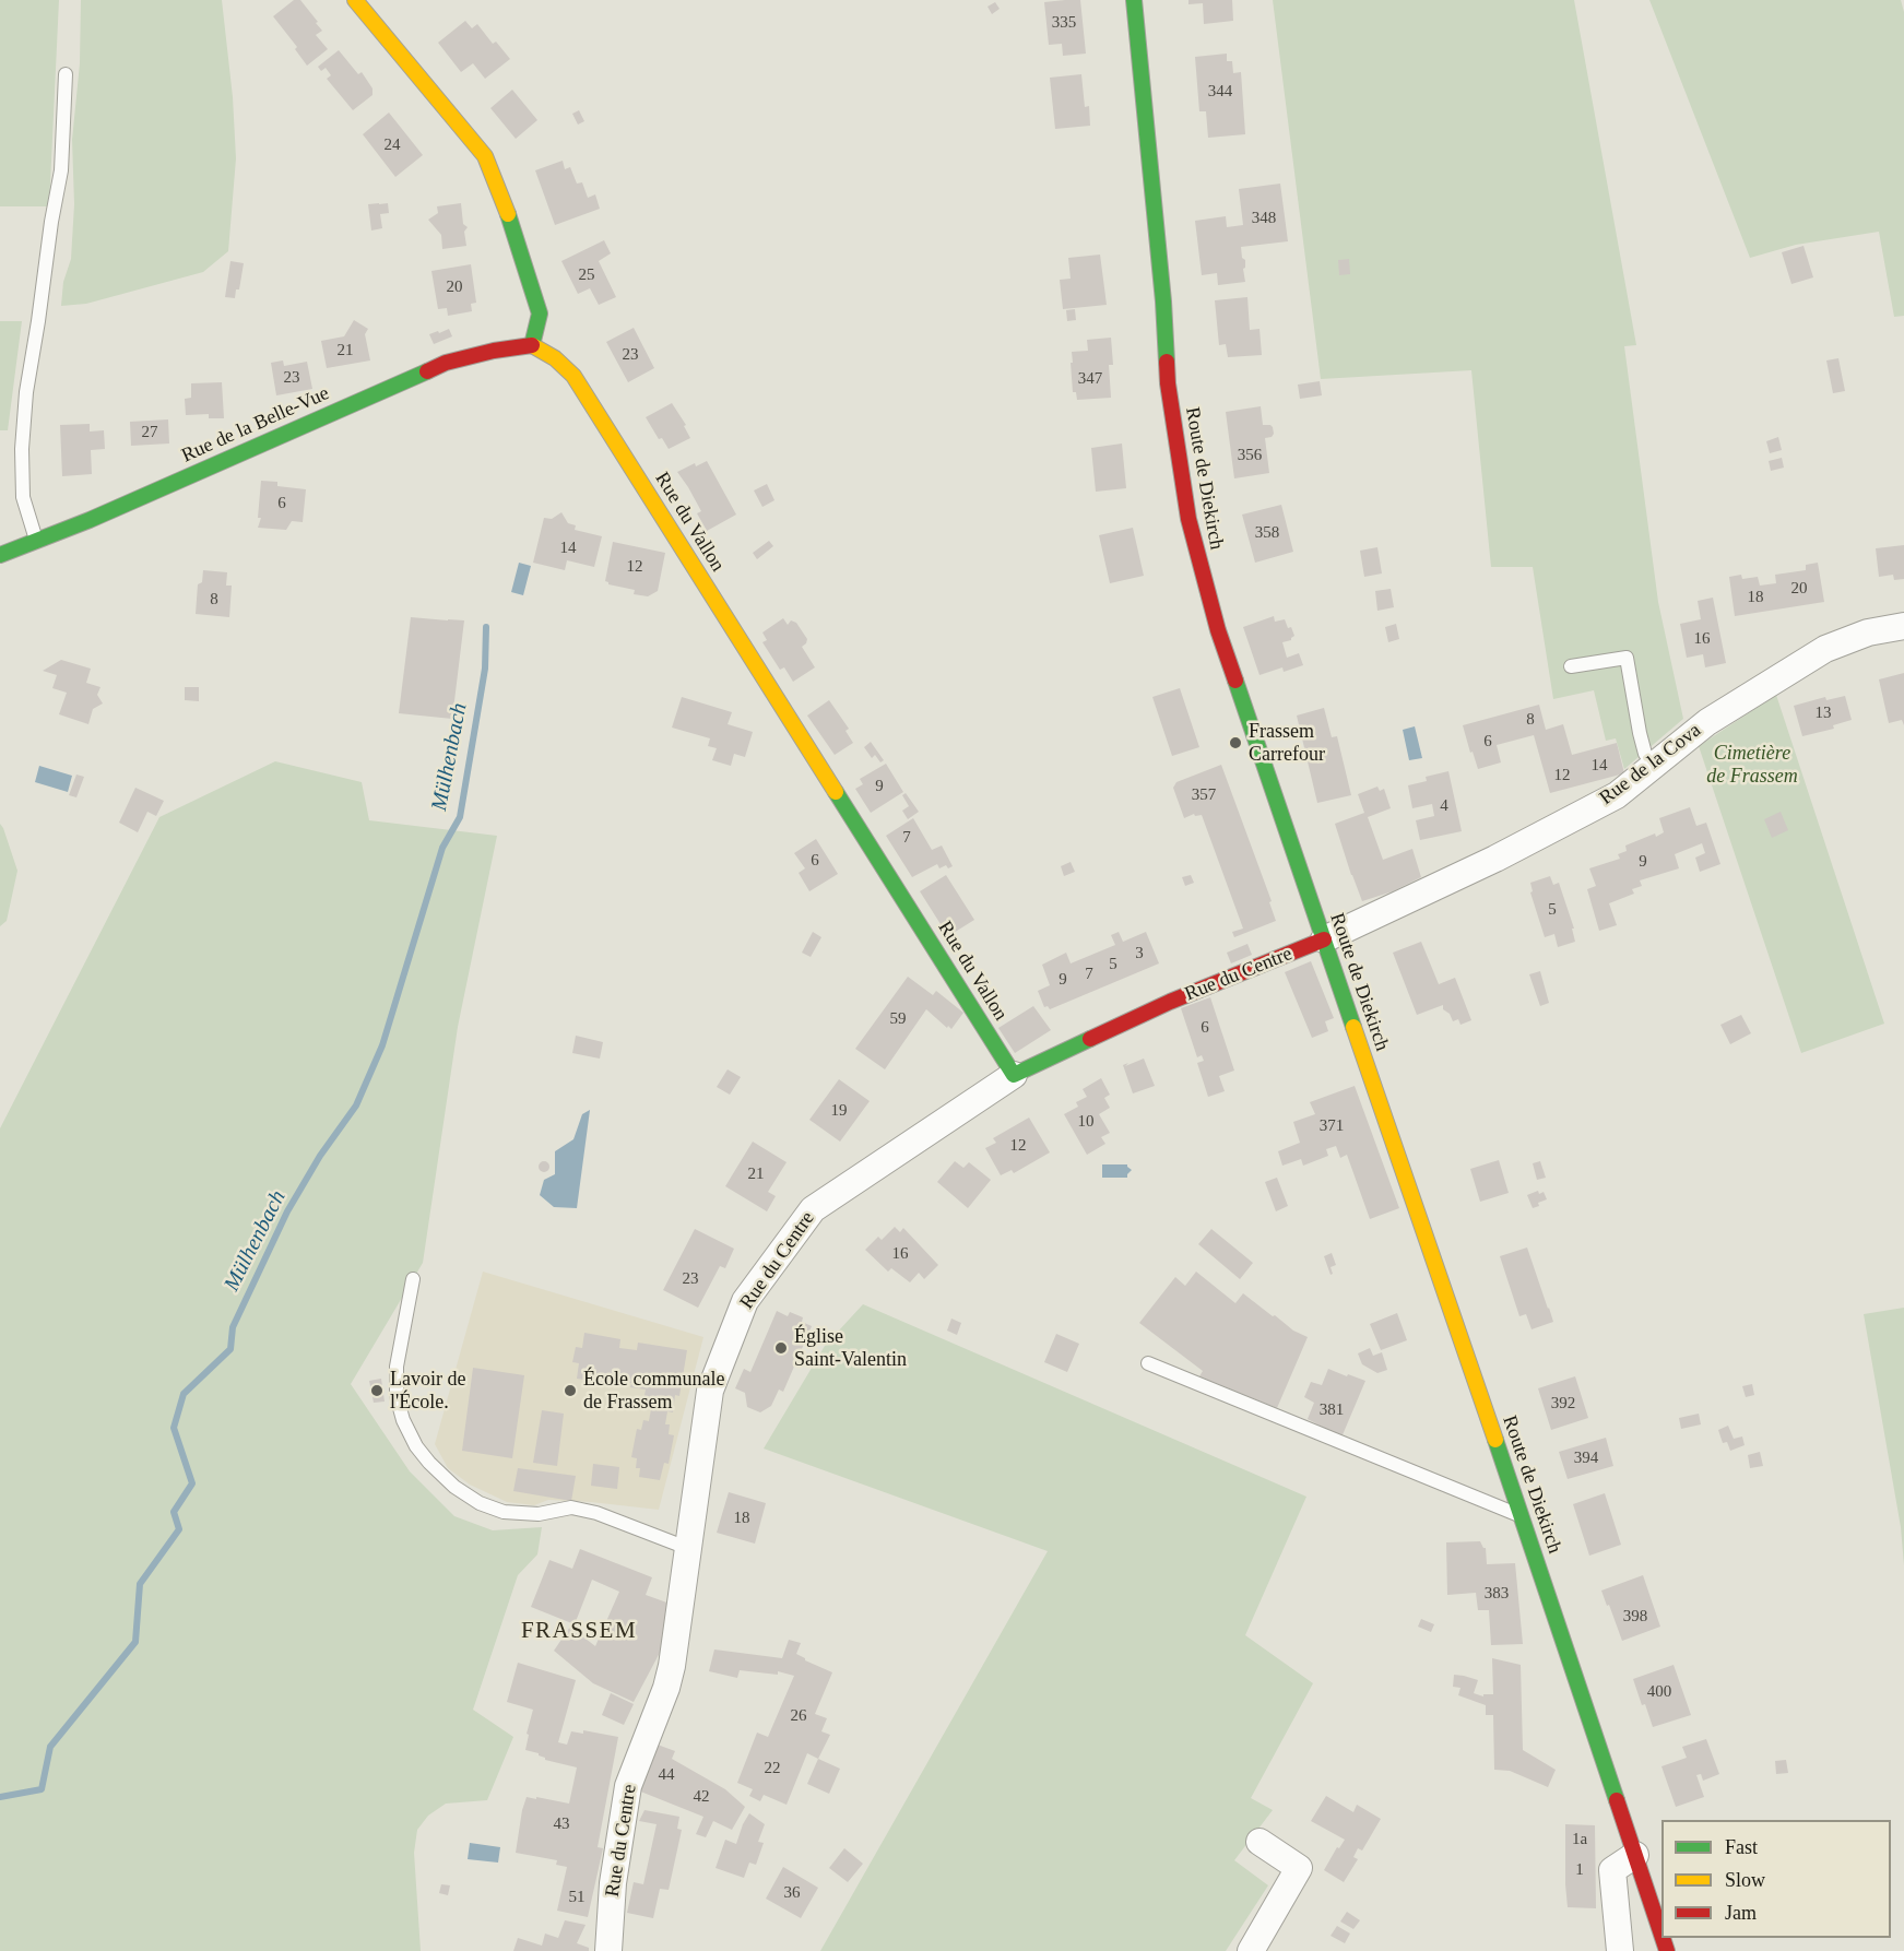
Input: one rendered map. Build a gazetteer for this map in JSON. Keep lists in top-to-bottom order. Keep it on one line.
{"streets":{"street":["Rue de la Belle-Vue","Route de Diekirch","Rue du Vallon","Rue de la Cova","Rue du Centre"]},"crossings":[["Rue de la Belle-Vue","Rue du Vallon"],["Route de Diekirch","Rue de la Cova"],["Route de Diekirch","Rue du Centre"],["Rue du Vallon","Rue du Centre"],["Rue de la Cova","Rue du Centre"]],"districts":["FRASSEM"],"water":["Mülhenbach"],"parks":["Cimetière de Frassem"],"places":["Frassem Carrefour","Église Saint-Valentin","Lavoir de l'École.","École communale de Frassem"],"house_numbers":["335","344","24","348","25","20","21","23","23","347","27","356","6","358","14","12","20","18","8","16","13","8","6","14","12","9","357","4","7","6","9","5","3","5","7","9","59","6","19","10","371","12","21","16","23","392","381","394","18","383","398","400","26","22","44","42","43","1a","1","36","51"],"legend":["Fast","Slow","Jam"]}
